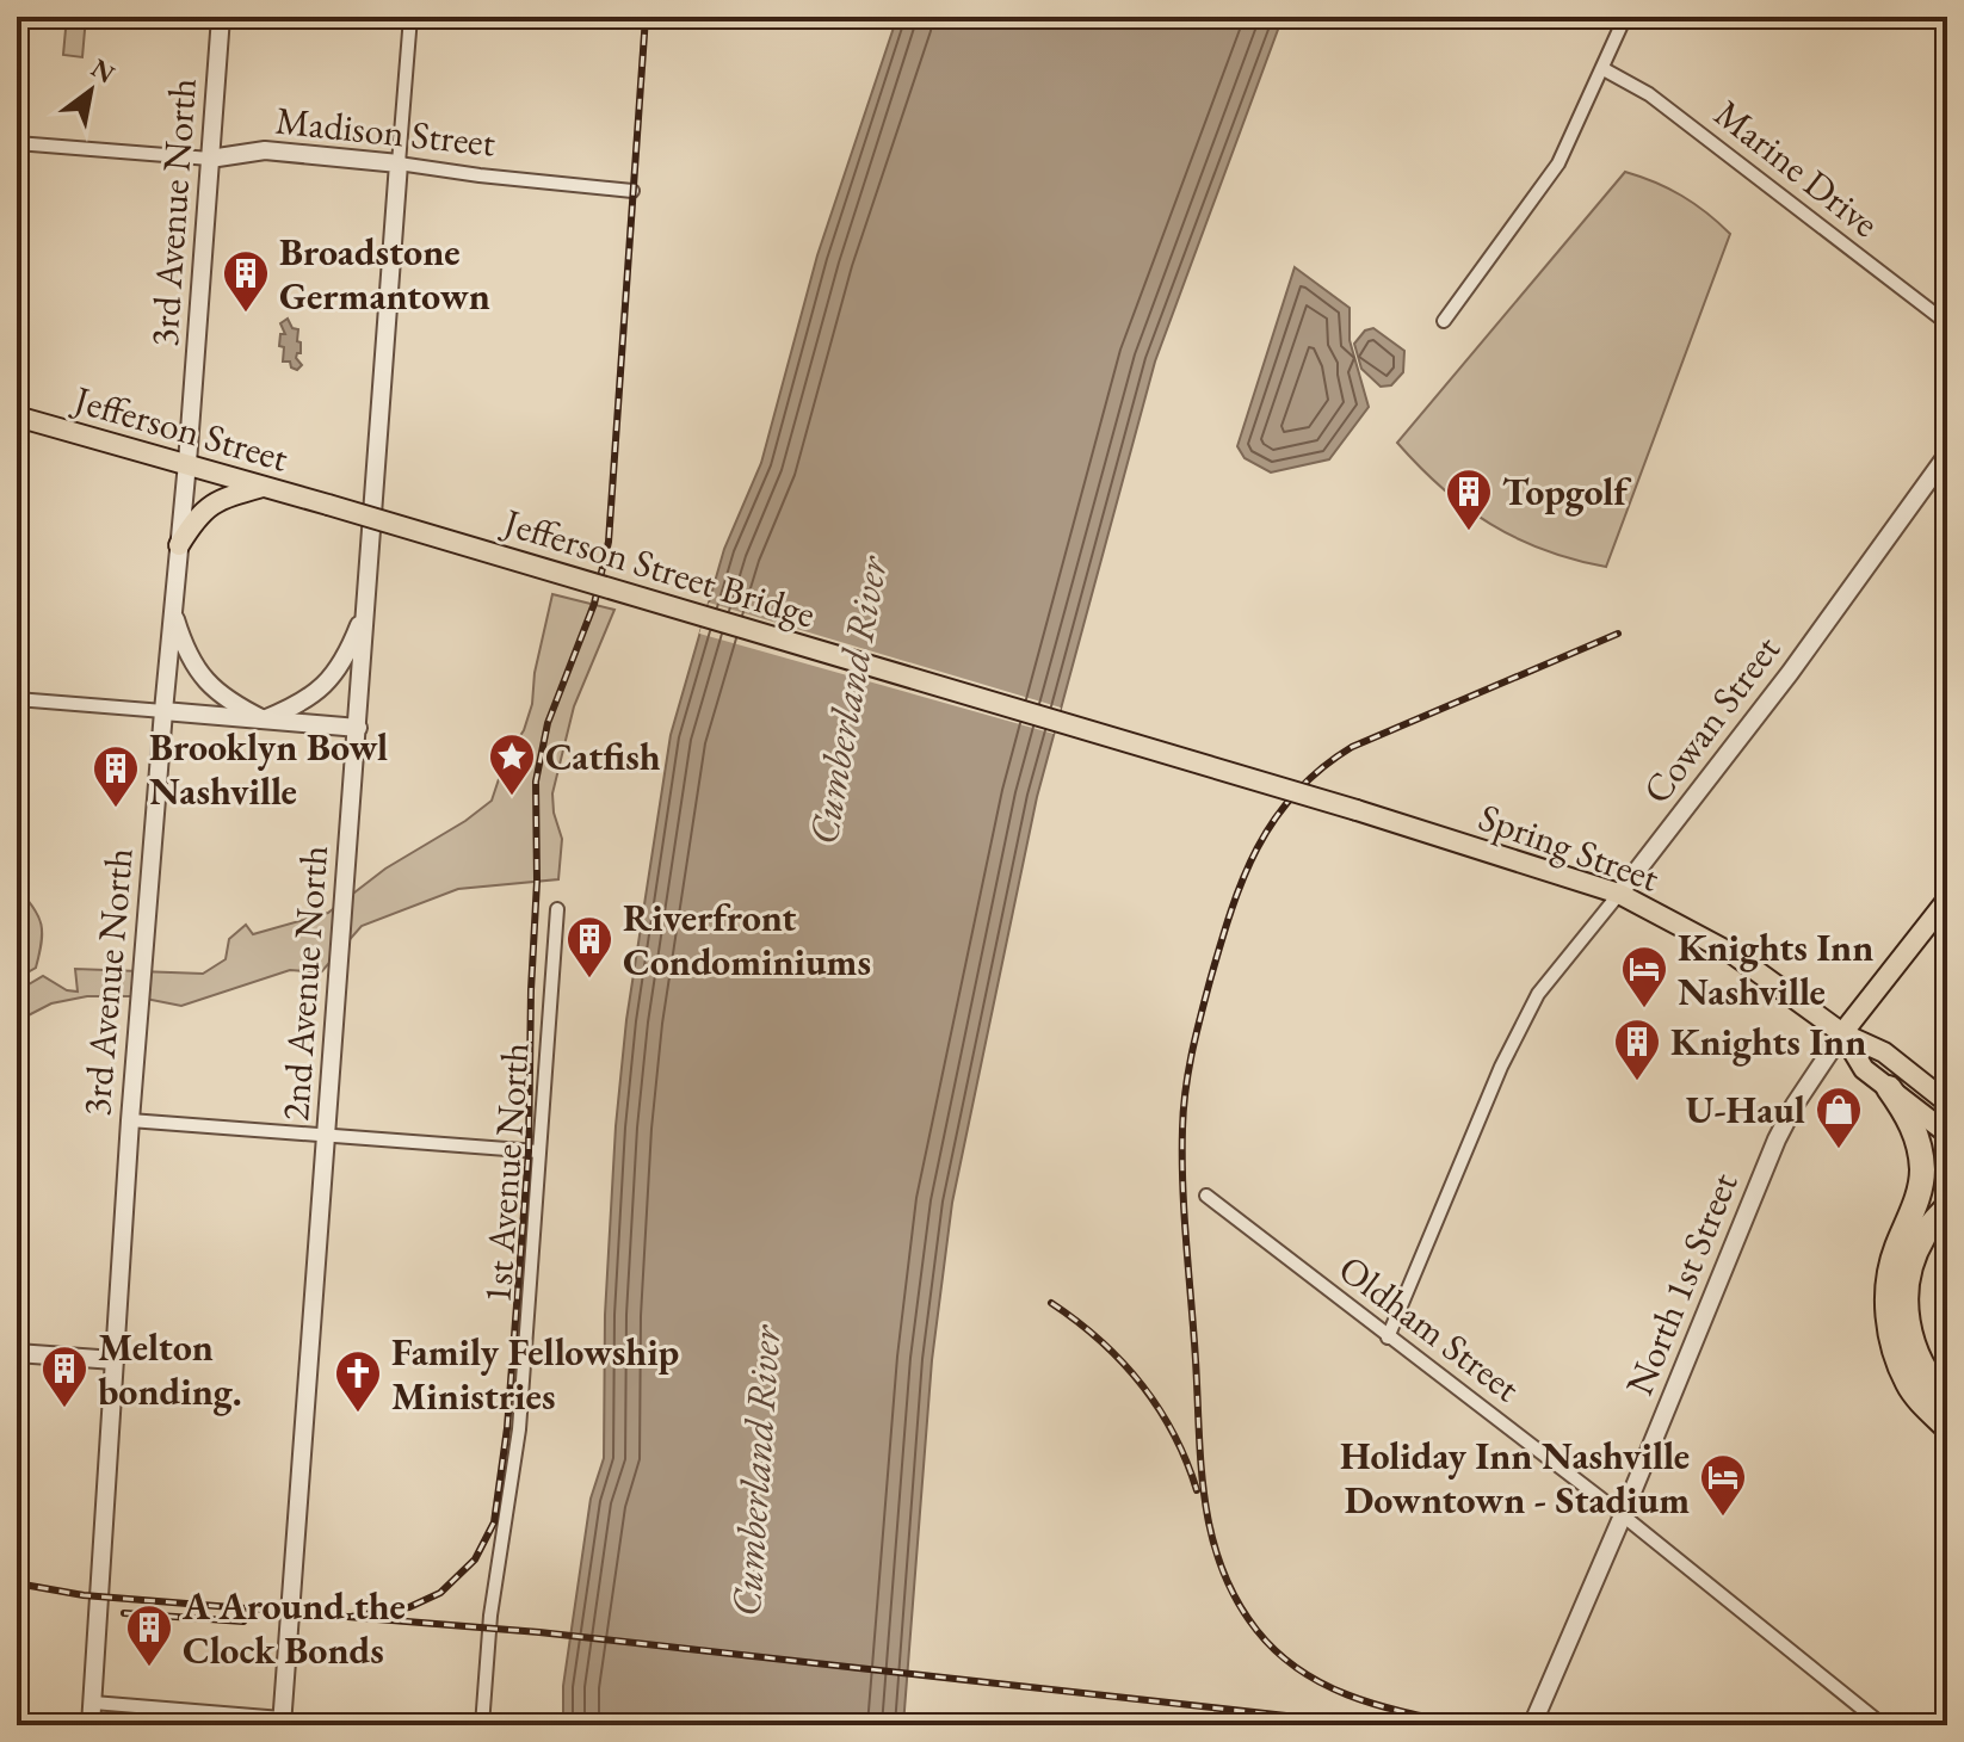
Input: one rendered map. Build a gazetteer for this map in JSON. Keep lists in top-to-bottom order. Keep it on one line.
{"streets":{"main road":["Jefferson Street","Jefferson Street Bridge","Spring Street","North 1st Street"],"street":["Madison Street","Marine Drive","3rd Avenue North","Cowan Street","2nd Avenue North","1st Avenue North","Oldham Street"]},"crossings":[["Madison Street","3rd Avenue North"],["Madison Street","2nd Avenue North"],["3rd Avenue North","Jefferson Street"],["Jefferson Street","Jefferson Street Bridge"],["Jefferson Street Bridge","Spring Street"],["Cowan Street","Spring Street"],["Cowan Street","Oldham Street"],["Spring Street","North 1st Street"],["North 1st Street","Oldham Street"]],"water":["Cumberland River"],"places":{"building":["Broadstone Germantown","Topgolf","Brooklyn Bowl Nashville","Riverfront Condominiums","Knights Inn","Melton bonding.","A Around the Clock Bonds"],"place":["Catfish"],"hotel":["Knights Inn Nashville","Holiday Inn Nashville Downtown - Stadium"],"shop":["U-Haul"],"church":["Family Fellowship Ministries"]},"north":"top right"}
